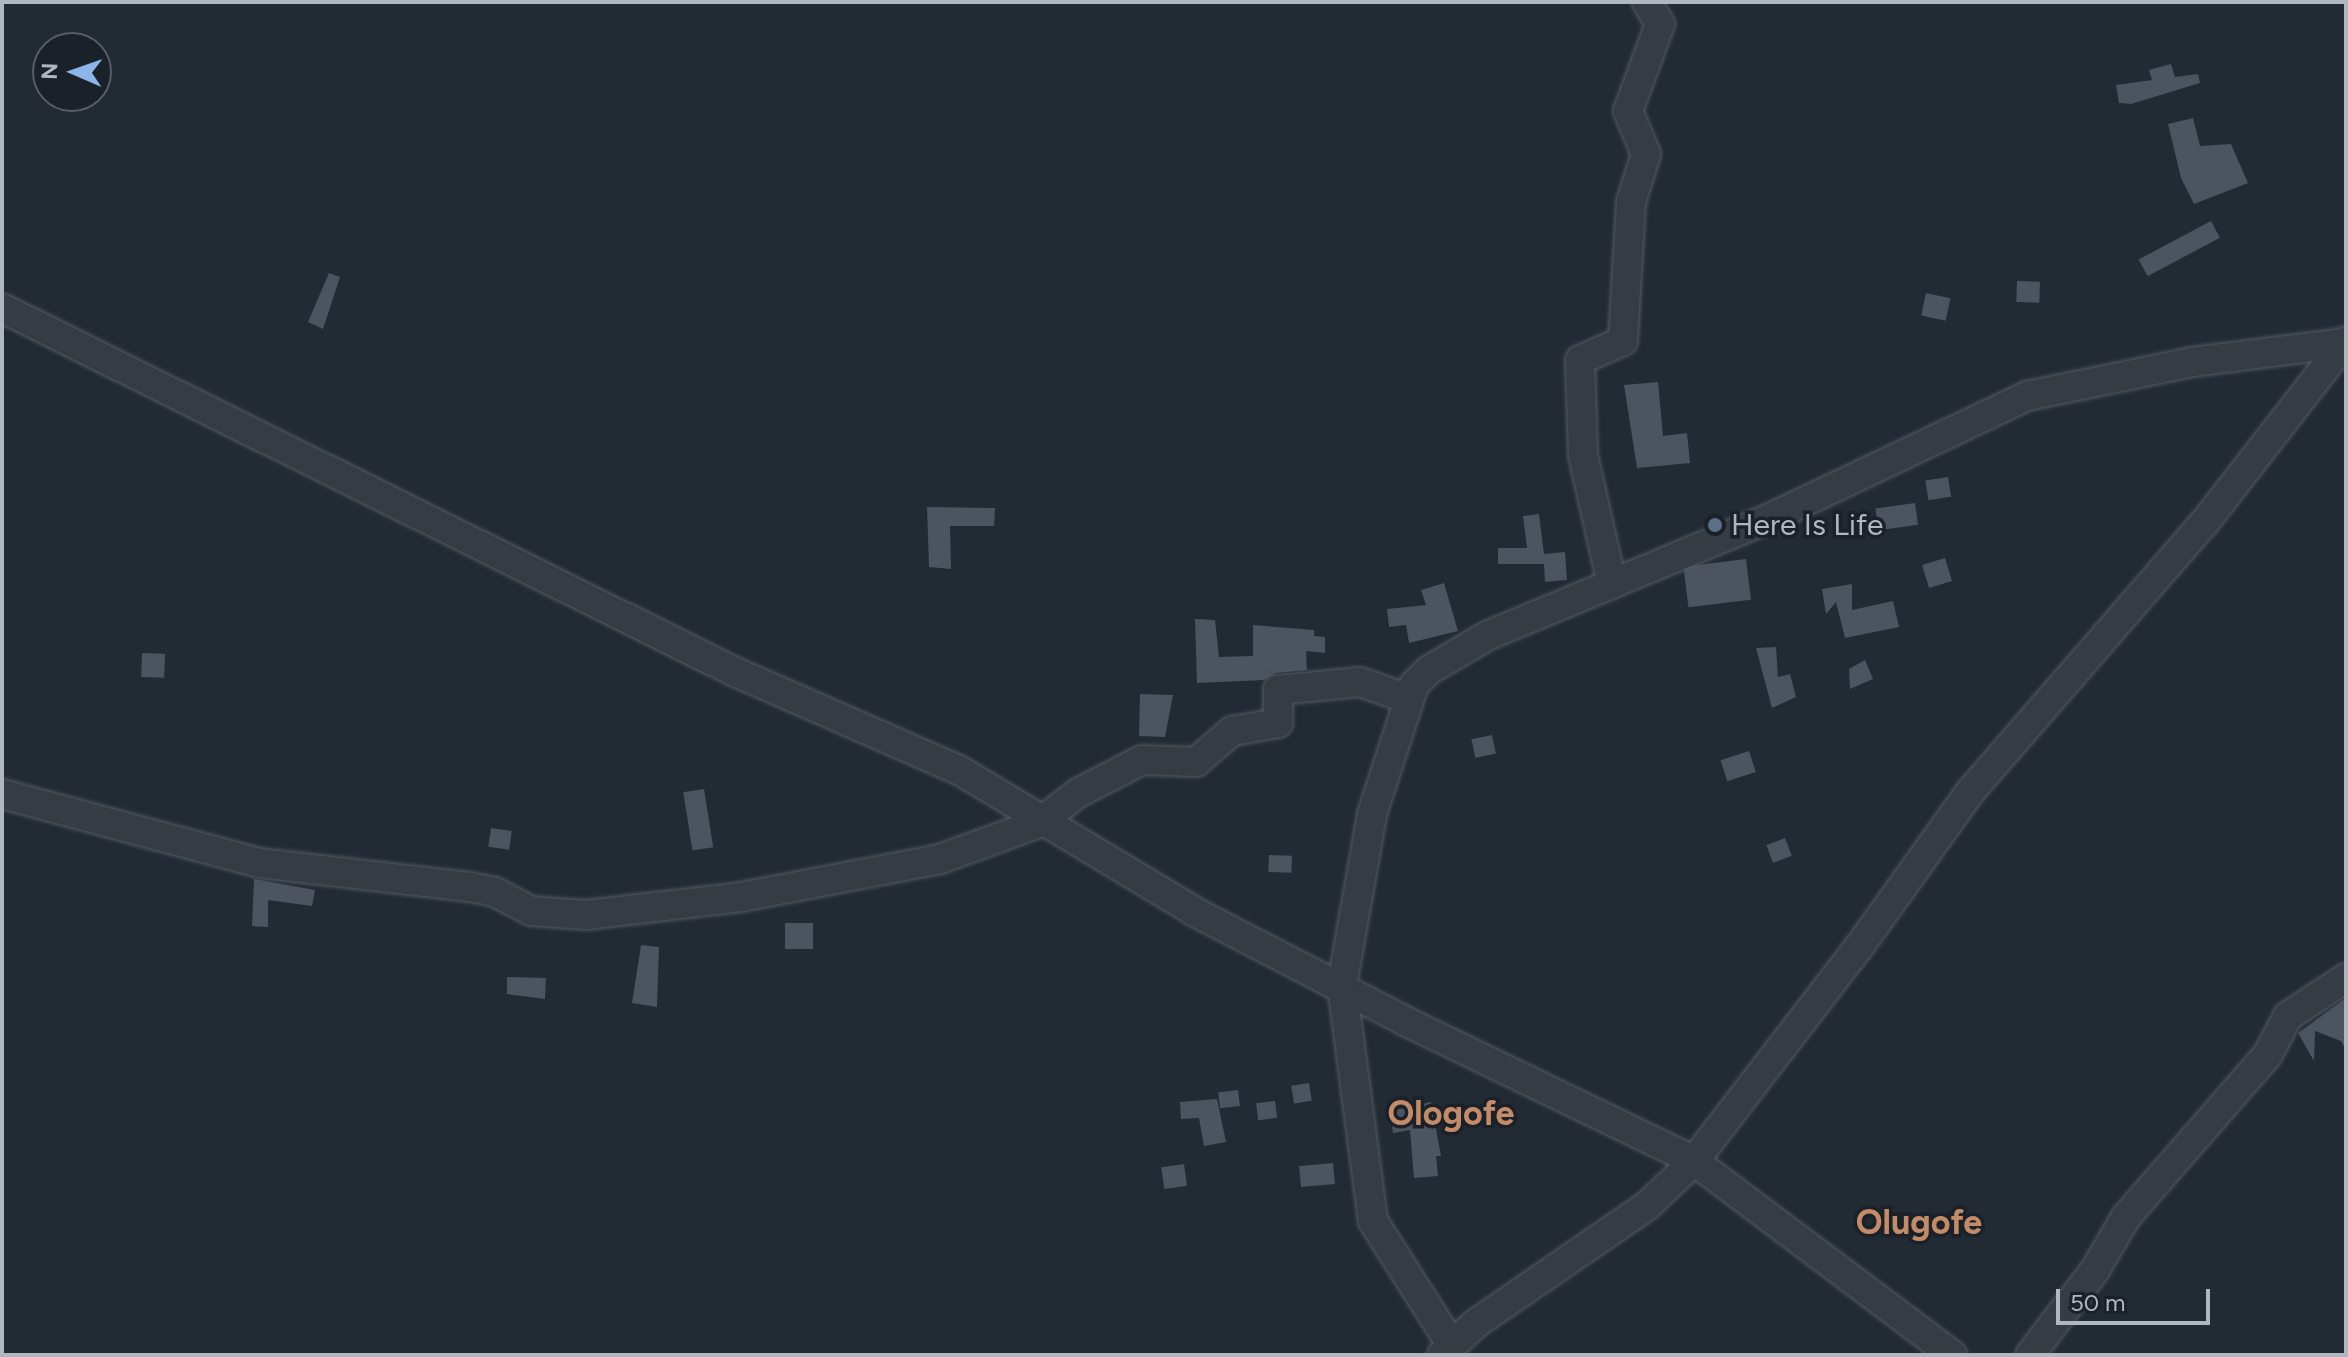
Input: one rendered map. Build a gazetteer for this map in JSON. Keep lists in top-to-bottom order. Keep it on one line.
{"districts":["Ologofe","Olugofe"],"places":["Here Is Life"],"scale_bar":"50 m","north":"left"}
